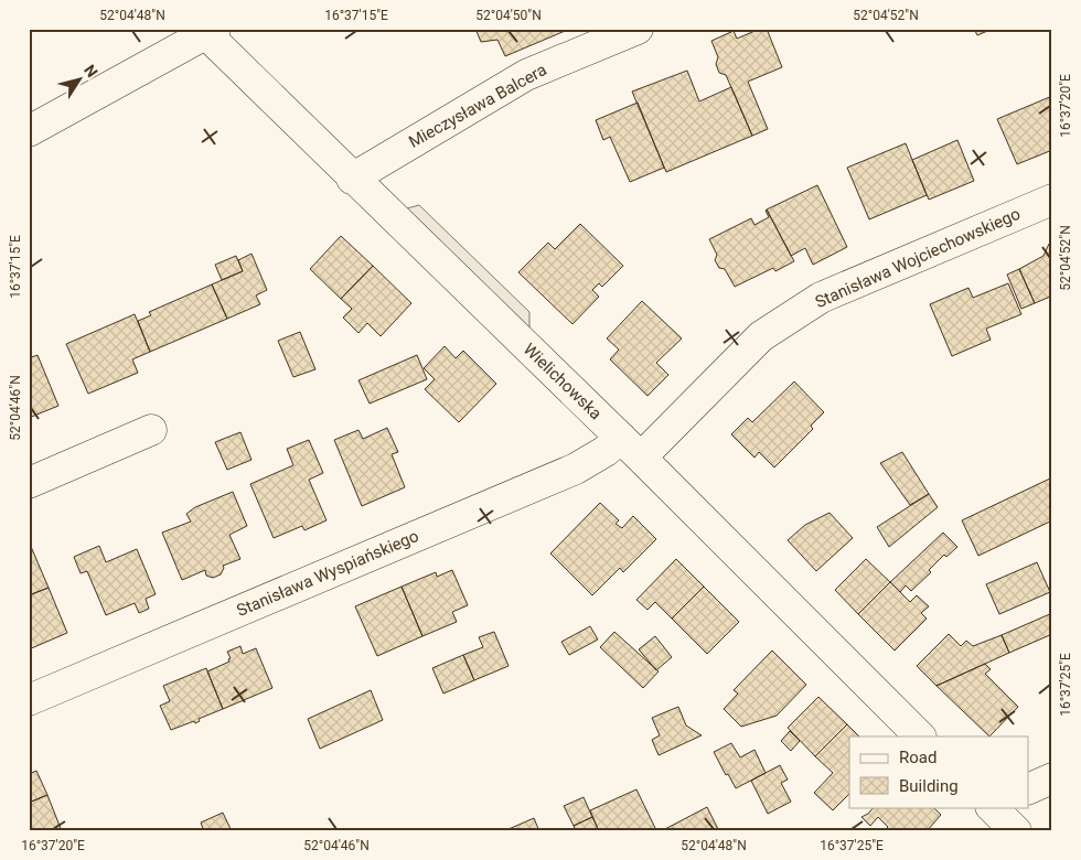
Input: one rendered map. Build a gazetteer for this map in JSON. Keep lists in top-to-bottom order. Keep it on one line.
{"streets":{"street":["Mieczysława Balcera","Stanisława Wojciechowskiego","Wielichowska","Stanisława Wyspiańskiego"]},"crossings":[["Mieczysława Balcera","Wielichowska"],["Stanisława Wojciechowskiego","Wielichowska"],["Stanisława Wojciechowskiego","Stanisława Wyspiańskiego"],["Wielichowska","Stanisława Wyspiańskiego"]],"legend":["Road","Building"],"north":"top right","coordinates":["52°04'48\"N","16°37'15\"E","52°04'50\"N","52°04'52\"N","16°37'20\"E","52°04'46\"N","16°37'25\"E"]}
